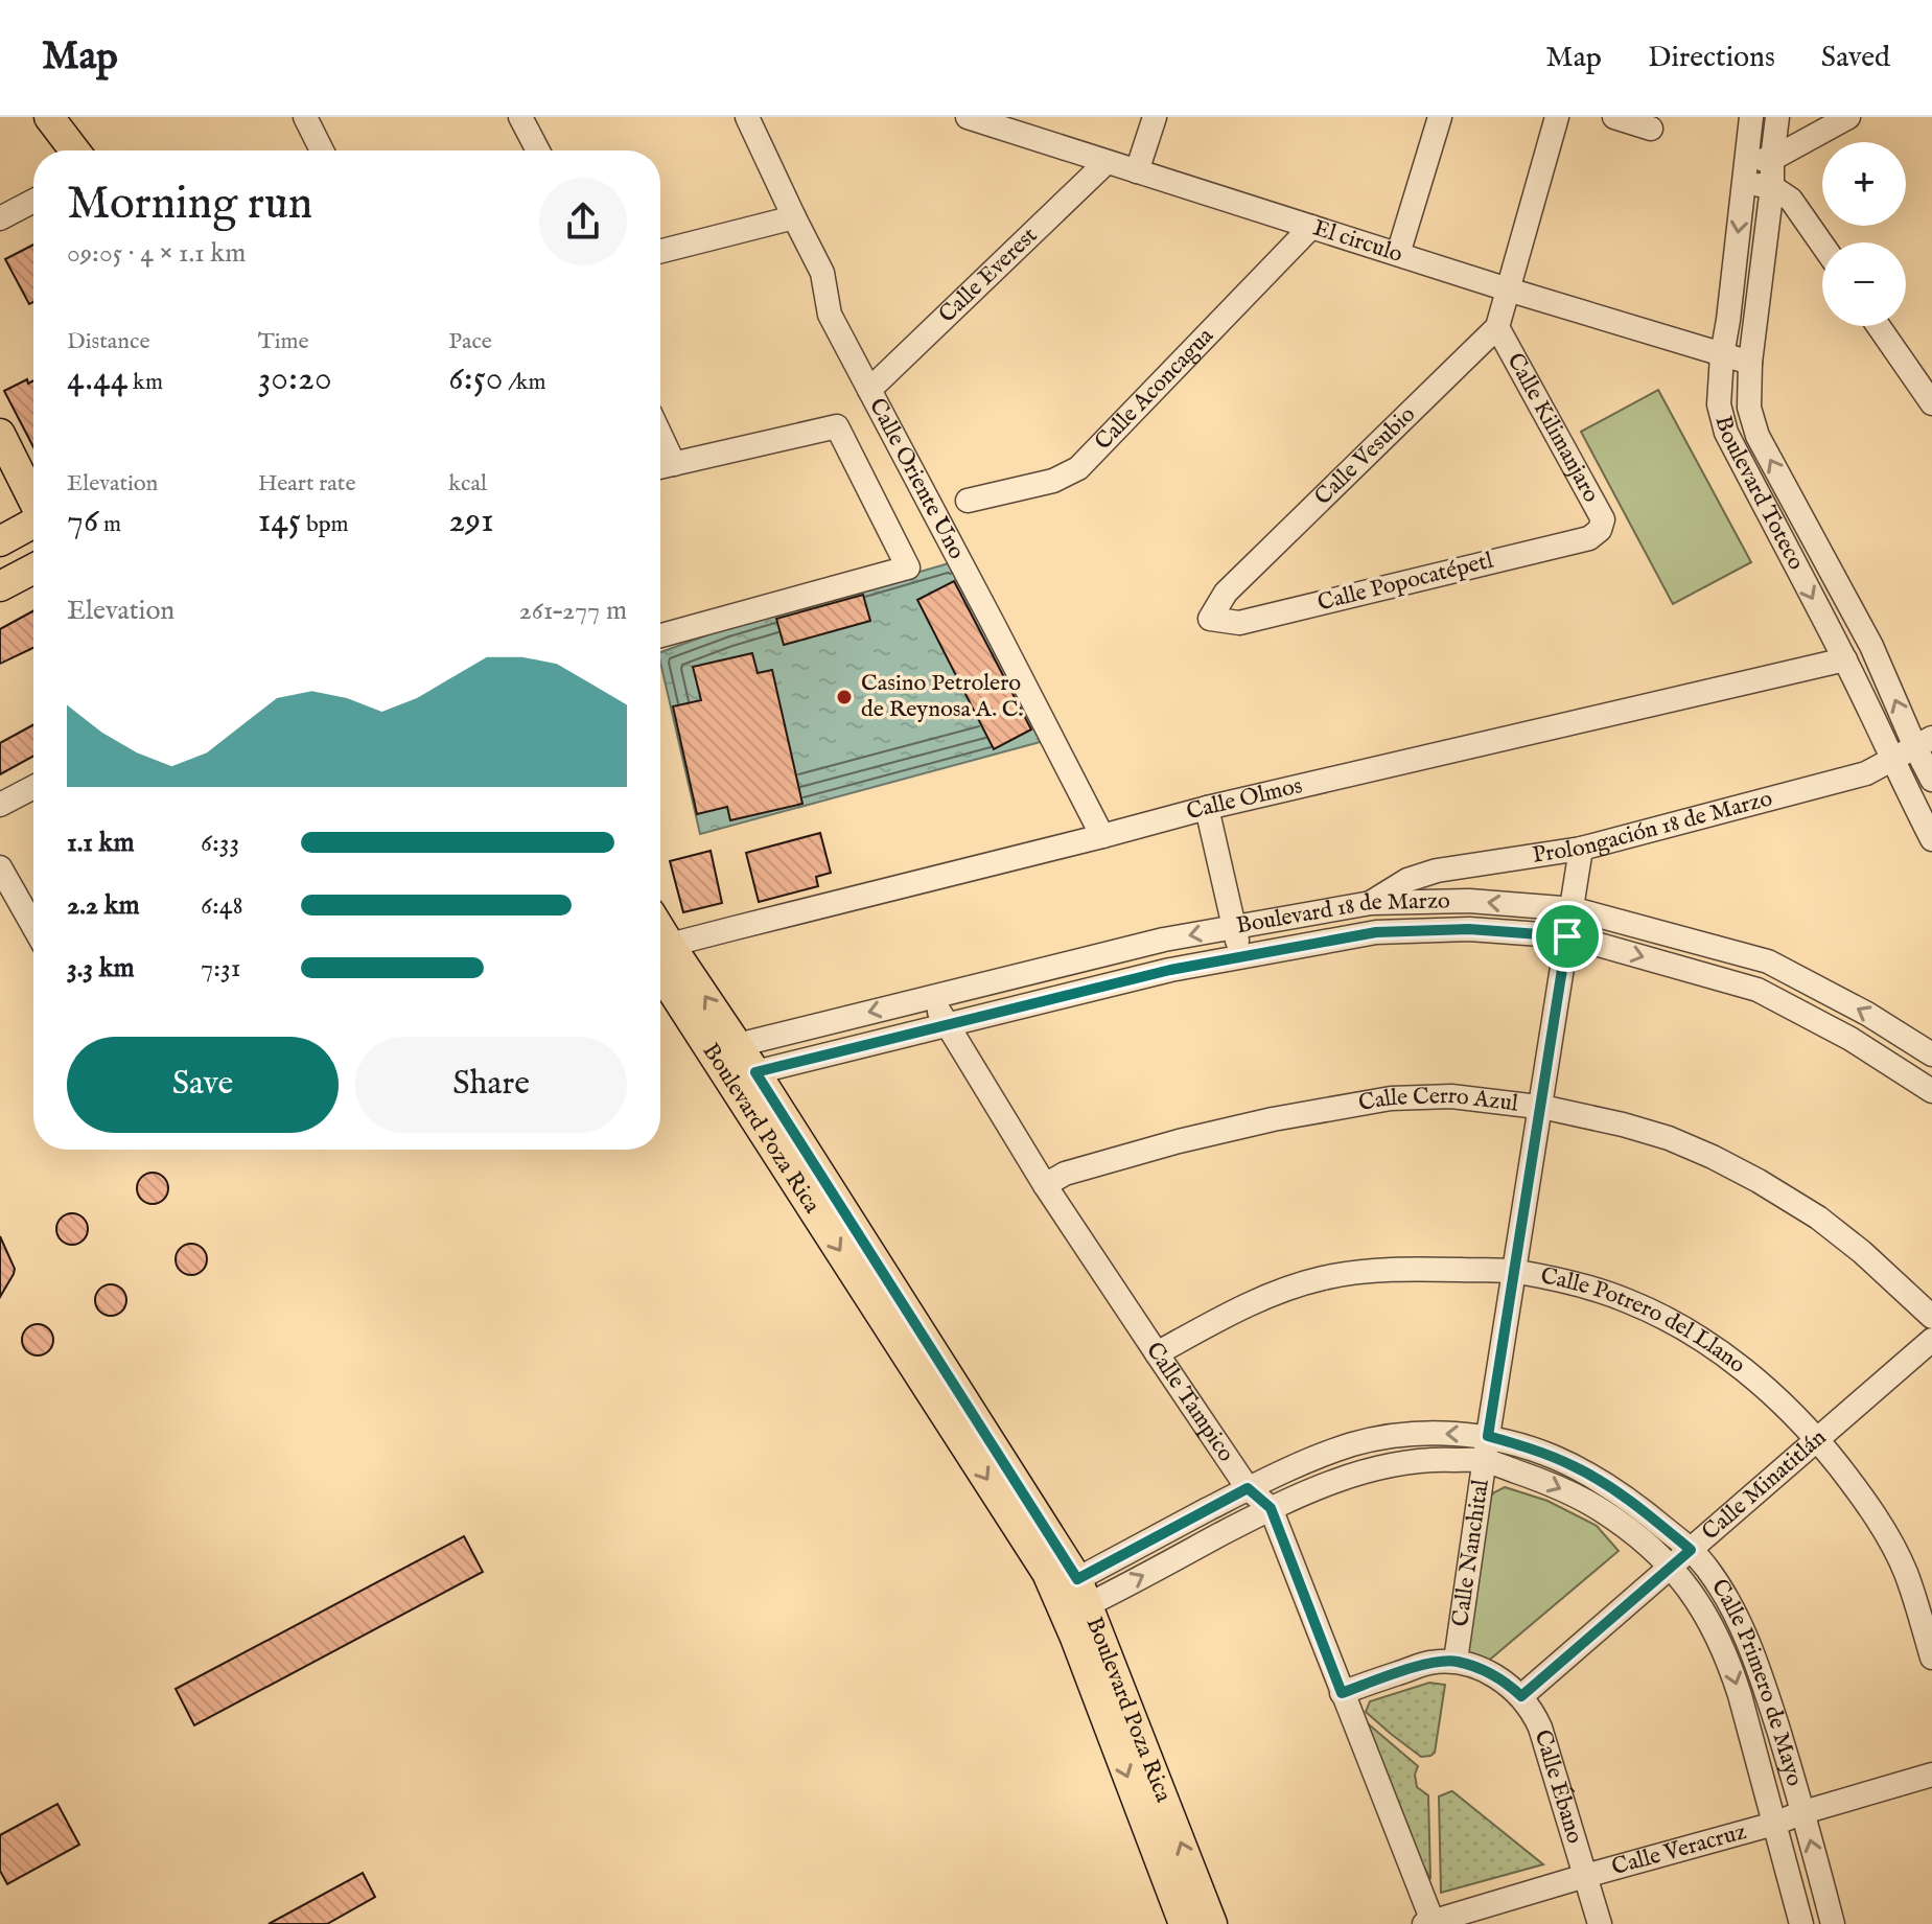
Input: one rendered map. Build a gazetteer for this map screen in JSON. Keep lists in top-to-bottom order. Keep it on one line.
{"streets":{"main road":["Boulevard Poza Rica"],"street":["El circulo","Calle Everest","Calle Aconcagua","Calle Kilimanjaro","Calle Vesubio","Calle Oriente Uno","Boulevard Toteco","Calle Popocatépetl","Calle Olmos","Prolongación 18 de Marzo","Boulevard 18 de Marzo","Calle Cerro Azul","Calle Potrero del Llano","Calle Tampico","Calle Minatitlán","Calle Nanchital","Calle Primero de Mayo","Calle Ébano","Calle Veracruz"]},"crossings":[["El circulo","Calle Everest"],["El circulo","Calle Aconcagua"],["El circulo","Boulevard Toteco"],["Calle Everest","Calle Oriente Uno"],["Calle Kilimanjaro","Calle Vesubio"],["Calle Kilimanjaro","Calle Popocatépetl"],["Calle Vesubio","Calle Popocatépetl"],["Calle Oriente Uno","Calle Olmos"],["Boulevard Toteco","Calle Olmos"],["Boulevard Toteco","Prolongación 18 de Marzo"],["Prolongación 18 de Marzo","Boulevard 18 de Marzo"],["Prolongación 18 de Marzo","Calle Nanchital"],["Boulevard 18 de Marzo","Boulevard Poza Rica"],["Boulevard 18 de Marzo","Calle Tampico"],["Boulevard 18 de Marzo","Calle Nanchital"],["Calle Cerro Azul","Calle Tampico"],["Calle Cerro Azul","Calle Nanchital"],["Boulevard Poza Rica","Calle Primero de Mayo"],["Calle Potrero del Llano","Calle Tampico"],["Calle Potrero del Llano","Calle Minatitlán"],["Calle Potrero del Llano","Calle Nanchital"],["Calle Tampico","Calle Primero de Mayo"],["Calle Tampico","Calle Veracruz"],["Calle Minatitlán","Calle Primero de Mayo"],["Calle Minatitlán","Calle Ébano"],["Calle Nanchital","Calle Primero de Mayo"],["Calle Nanchital","Calle Ébano"],["Calle Primero de Mayo","Calle Veracruz"],["Calle Ébano","Calle Veracruz"]],"places":["Casino Petrolero de Reynosa A. C."],"page":{"header":"Map","nav":["Map","Directions","Saved"],"map_buttons":["+","−"],"heading":["Morning run","09:05 · 4 × 1.1 km"],"stats":[["Distance","4.44 km"],["Time","30:20"],["Pace","6:50 /km"],["Elevation","76 m"],["Heart rate","145 bpm"],["kcal","291"]],"chart":["Elevation","261–277 m"],"list":[{"name":"1.1 km","note":"6:33"},{"name":"2.2 km","note":"6:48"},{"name":"3.3 km","note":"7:31"}],"buttons":["Save","Share"]}}
